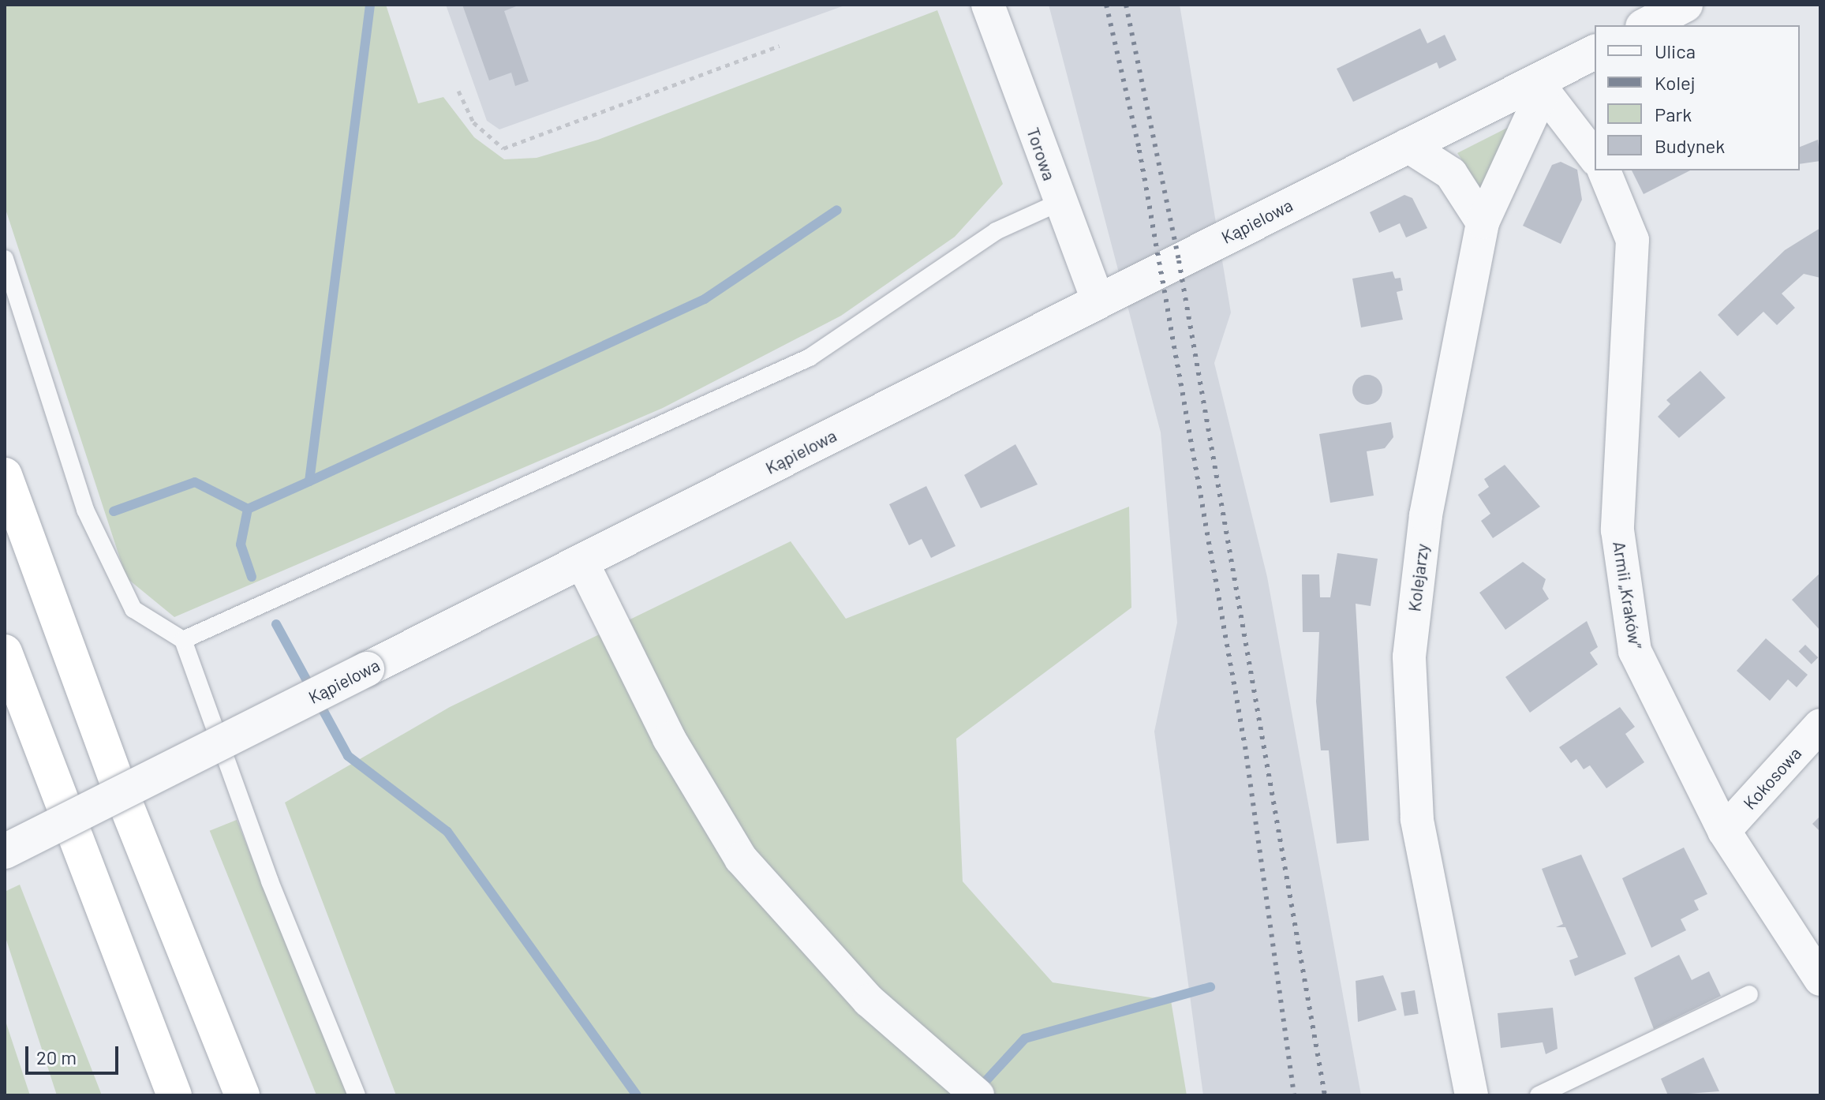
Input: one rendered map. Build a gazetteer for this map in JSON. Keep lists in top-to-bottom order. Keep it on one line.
{"streets":{"street":["Torowa","Kąpielowa","Kolejarzy","Armii „Kraków”","Kokosowa"]},"crossings":[["Torowa","Kąpielowa"],["Kąpielowa","Kolejarzy"],["Armii „Kraków”","Kokosowa"]],"legend":["Ulica","Kolej","Park","Budynek"],"scale_bar":"20 m"}
